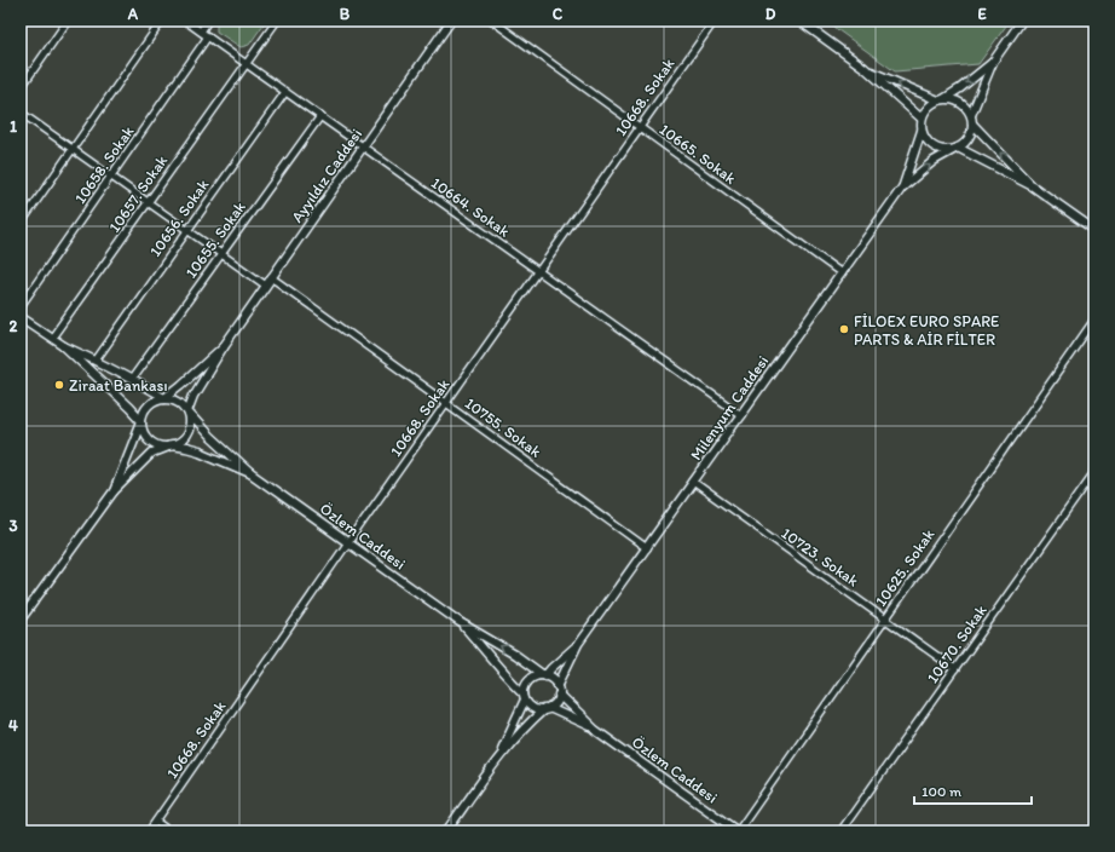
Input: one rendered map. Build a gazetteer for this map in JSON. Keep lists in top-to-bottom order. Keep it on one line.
{"streets":{"street":["10668. Sokak","10665. Sokak","10658. Sokak","Ayyıldız Caddesi","10657. Sokak","10664. Sokak","10656. Sokak","10655. Sokak","Milenyum Caddesi","10755. Sokak","Özlem Caddesi","10723. Sokak","10625. Sokak","10670. Sokak"]},"crossings":[["10668. Sokak","10665. Sokak"],["10668. Sokak","10664. Sokak"],["10668. Sokak","10755. Sokak"],["10668. Sokak","Özlem Caddesi"],["10665. Sokak","Milenyum Caddesi"],["10658. Sokak","10664. Sokak"],["Ayyıldız Caddesi","10664. Sokak"],["Ayyıldız Caddesi","10755. Sokak"],["Ayyıldız Caddesi","Özlem Caddesi"],["10657. Sokak","10664. Sokak"],["10664. Sokak","10656. Sokak"],["10664. Sokak","10655. Sokak"],["10664. Sokak","Milenyum Caddesi"],["Milenyum Caddesi","10755. Sokak"],["Milenyum Caddesi","10723. Sokak"],["Özlem Caddesi","10625. Sokak"],["10723. Sokak","10625. Sokak"],["10723. Sokak","10670. Sokak"]],"places":["FİLOEX EURO SPARE PARTS & AİR FİLTER","Ziraat Bankası"],"scale_bar":"100 m","grid":{"columns":["A","B","C","D","E"],"rows":["1","2","3","4"]}}
